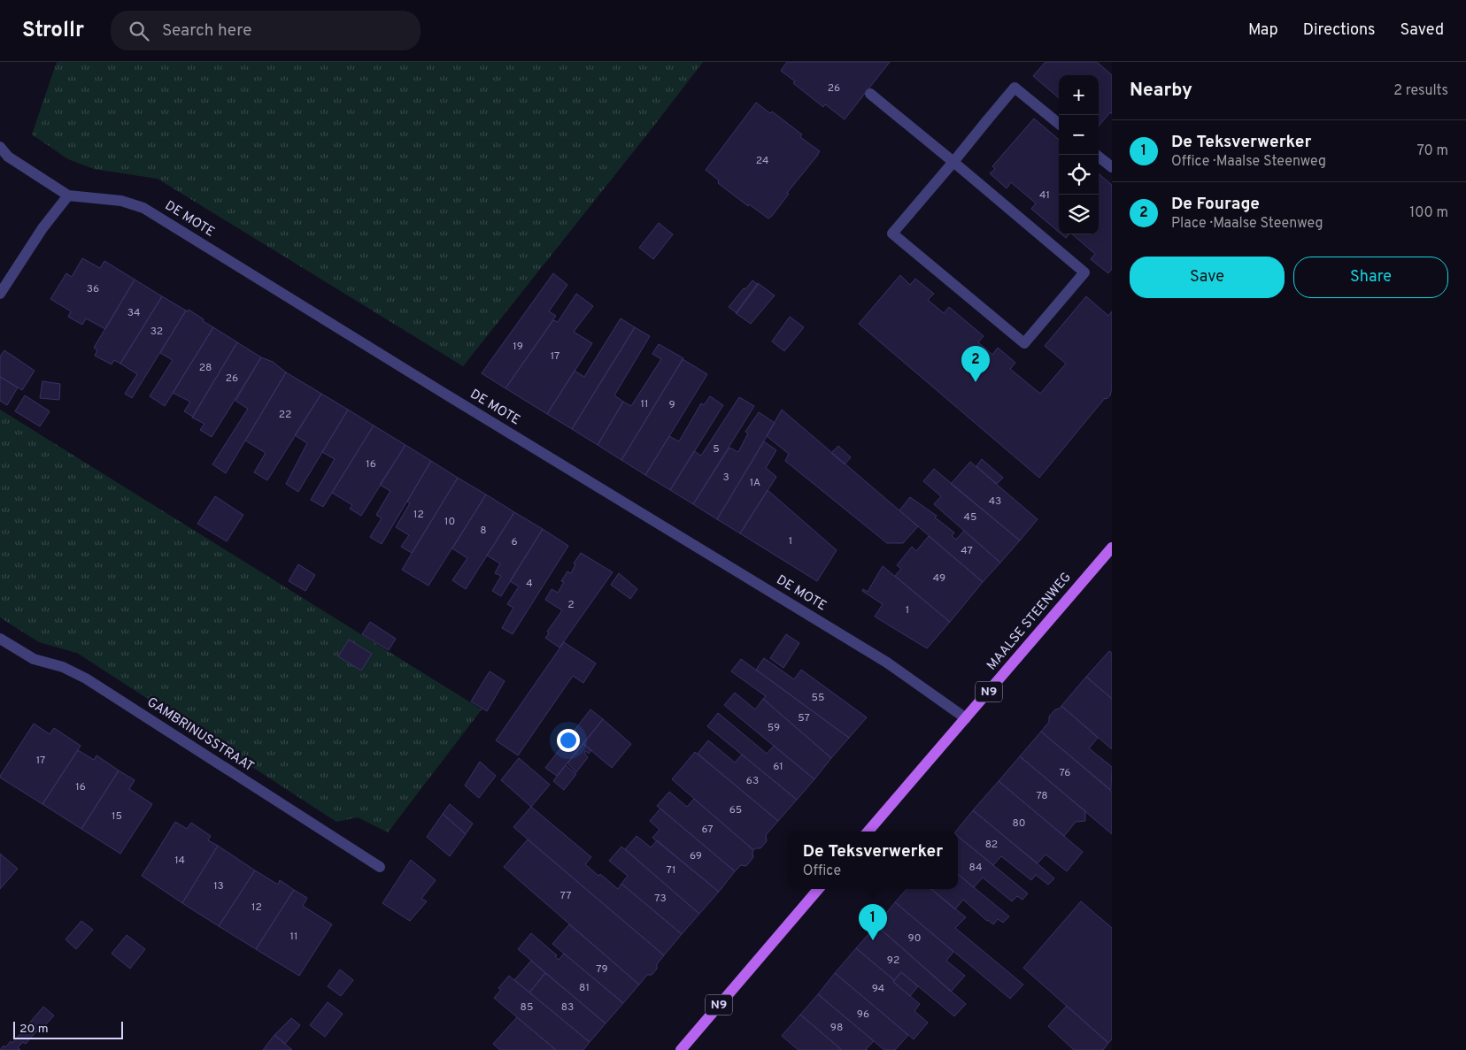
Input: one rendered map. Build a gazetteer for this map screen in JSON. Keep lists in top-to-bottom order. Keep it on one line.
{"streets":{"main road":["MAALSE STEENWEG","N9"],"street":["DE MOTE","GAMBRINUSSTRAAT"]},"crossings":[["DE MOTE","MAALSE STEENWEG"]],"house_numbers":["26","24","41","36","34","32","19","17","28","26","11","9","22","5","16","3","1A","43","12","45","10","8","1","6","47","49","4","2","1","55","57","59","17","61","76","63","16","78","65","15","80","67","82","69","14","84","71","13","77","73","12","11","90","92","79","81","94","85","83","96","98"],"scale_bar":"20 m","page":{"header":"Strollr","search":"Search here","nav":["Map","Directions","Saved"],"heading":["Nearby","2 results"],"map_buttons":["+","−"],"list":[{"mark":"1","name":"De Teksverwerker","note":"Office · Maalse Steenweg","value":"70 m"},{"mark":"2","name":"De Fourage","note":"Place · Maalse Steenweg","value":"100 m"}],"buttons":["Save","Share"],"pins":["2","1"],"popup":["De Teksverwerker","Office"],"scale":"20 m"}}
